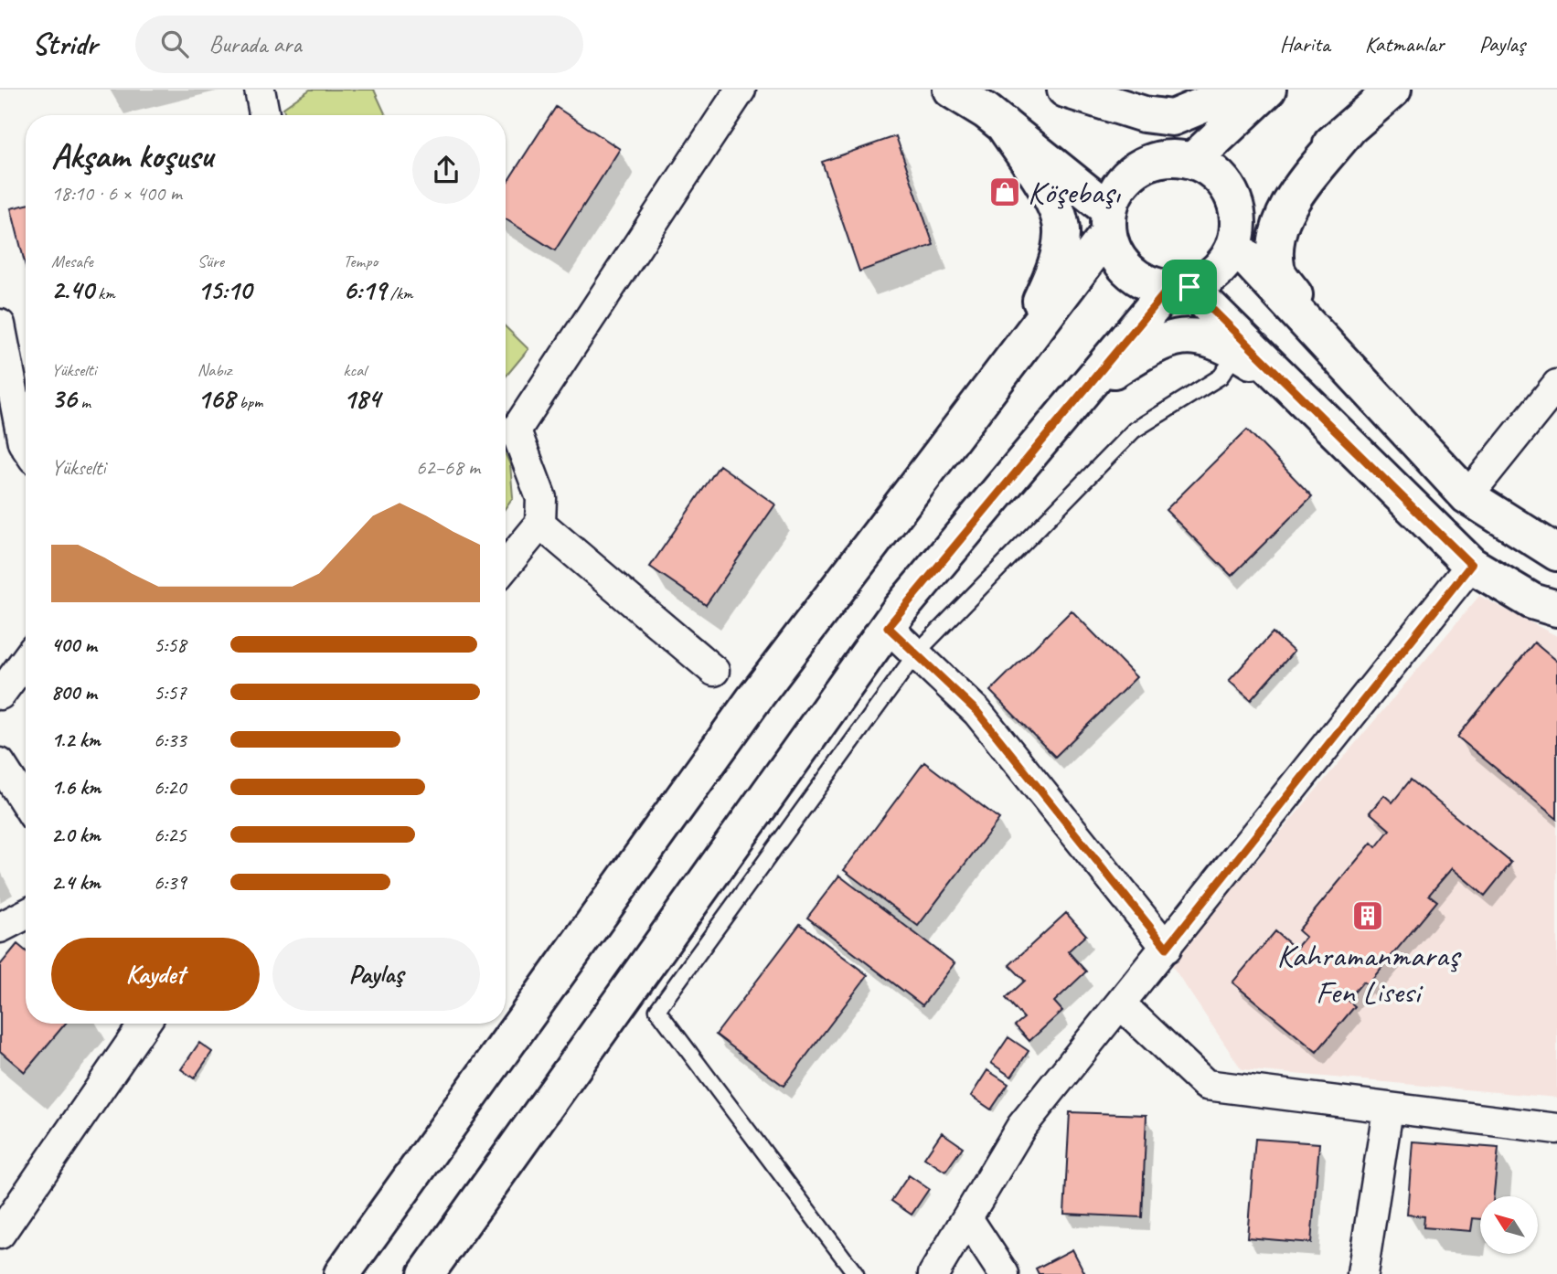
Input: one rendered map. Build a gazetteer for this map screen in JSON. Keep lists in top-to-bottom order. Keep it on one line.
{"places":{"shop":["Köşebaşı"],"building":["Kahramanmaraş Fen Lisesi"]},"north":"top left","page":{"header":"Stridr","search":"Burada ara","nav":["Harita","Katmanlar","Paylaş"],"heading":["Akşam koşusu","18:10 · 6 × 400 m"],"stats":[["Mesafe","2.40 km"],["Süre","15:10"],["Tempo","6:19 /km"],["Yükselti","36 m"],["Nabız","168 bpm"],["kcal","184"]],"chart":["Yükselti","62–68 m"],"list":[{"name":"400 m","note":"5:58"},{"name":"800 m","note":"5:57"},{"name":"1.2 km","note":"6:33"},{"name":"1.6 km","note":"6:20"},{"name":"2.0 km","note":"6:25"},{"name":"2.4 km","note":"6:39"}],"buttons":["Kaydet","Paylaş"]}}
